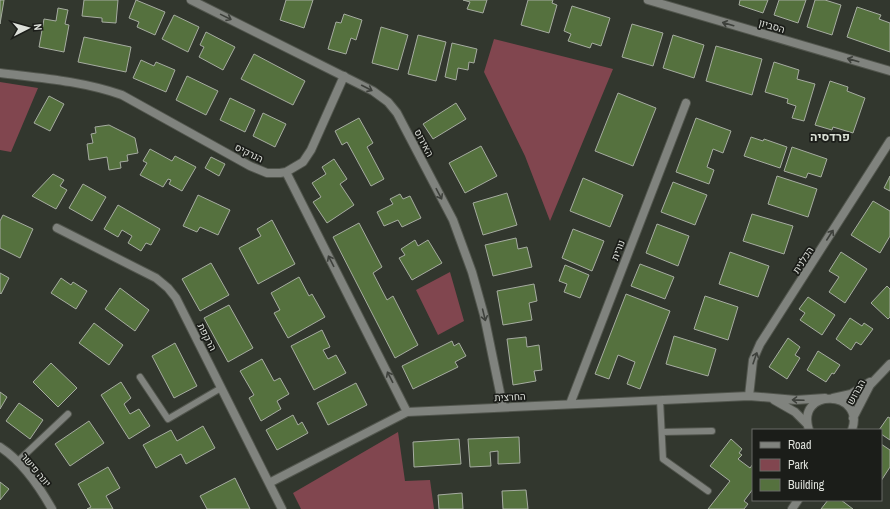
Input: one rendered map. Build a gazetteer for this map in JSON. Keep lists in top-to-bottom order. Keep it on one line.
{"streets":{"street":["הסביון","האירוס","הנרקיס","נורית","הכלנית","הרקפת","הברוש","החרצית","יונה פישר"]},"crossings":[["האירוס","החרצית"],["נורית","החרצית"],["הכלנית","החרצית"],["הרקפת","החרצית"],["הברוש","החרצית"]],"one_way":["הסביון","האירוס","הכלנית"],"districts":["פרדסיה"],"legend":["Road","Park","Building"],"north":"right"}
